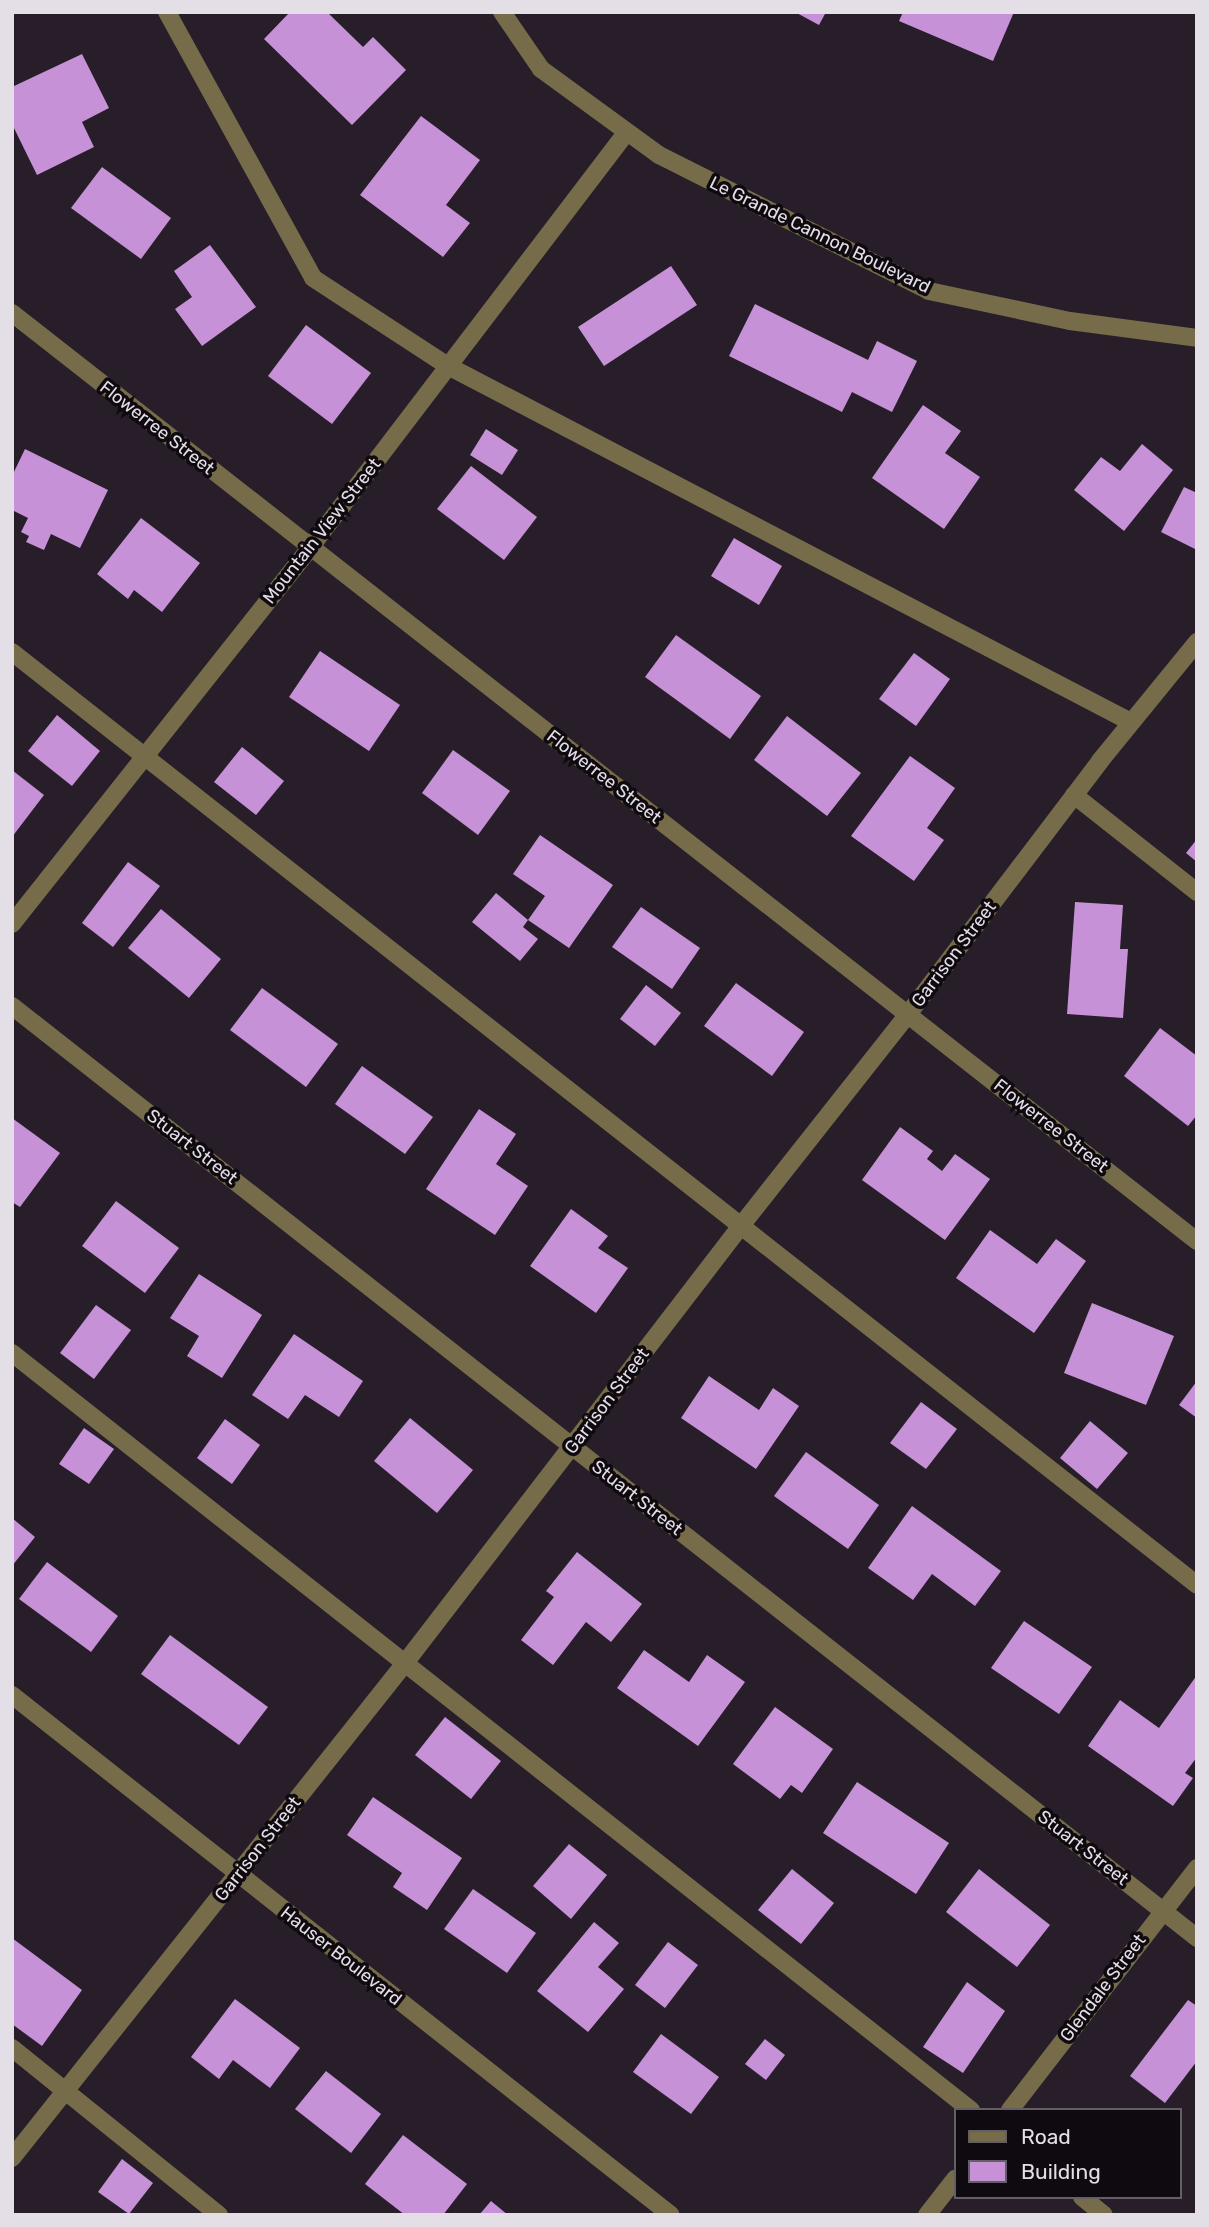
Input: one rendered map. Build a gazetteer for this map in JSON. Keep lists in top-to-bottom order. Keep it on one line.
{"streets":{"street":["Le Grande Cannon Boulevard","Flowerree Street","Mountain View Street","Garrison Street","Stuart Street","Hauser Boulevard","Glendale Street"]},"crossings":[["Le Grande Cannon Boulevard","Mountain View Street"],["Flowerree Street","Mountain View Street"],["Flowerree Street","Garrison Street"],["Garrison Street","Stuart Street"],["Garrison Street","Hauser Boulevard"],["Stuart Street","Glendale Street"]],"legend":["Road","Building"]}
